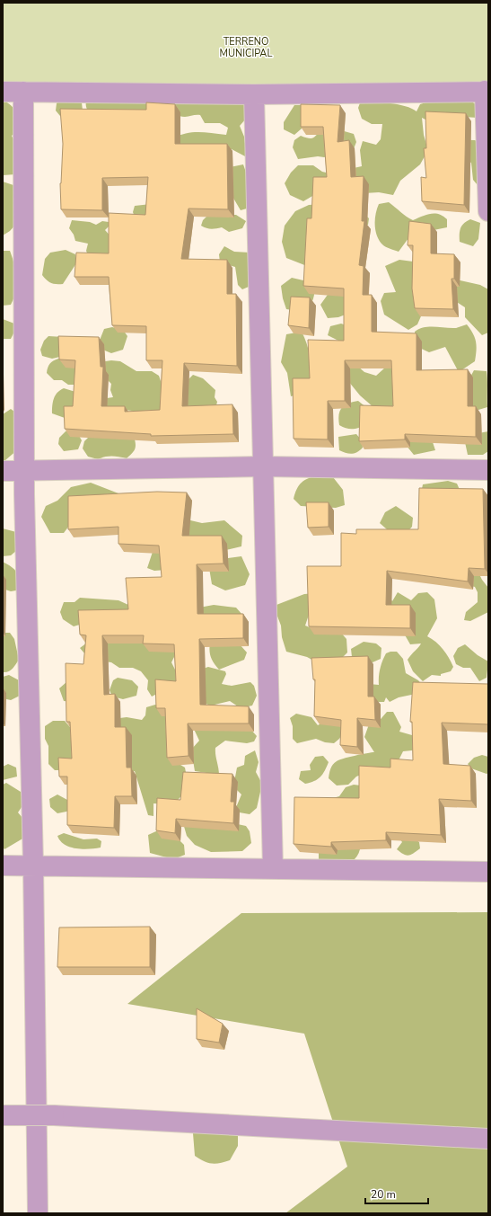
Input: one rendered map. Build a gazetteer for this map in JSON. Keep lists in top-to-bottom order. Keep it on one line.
{"parks":["TERRENO MUNICIPAL"],"scale_bar":"20 m"}
